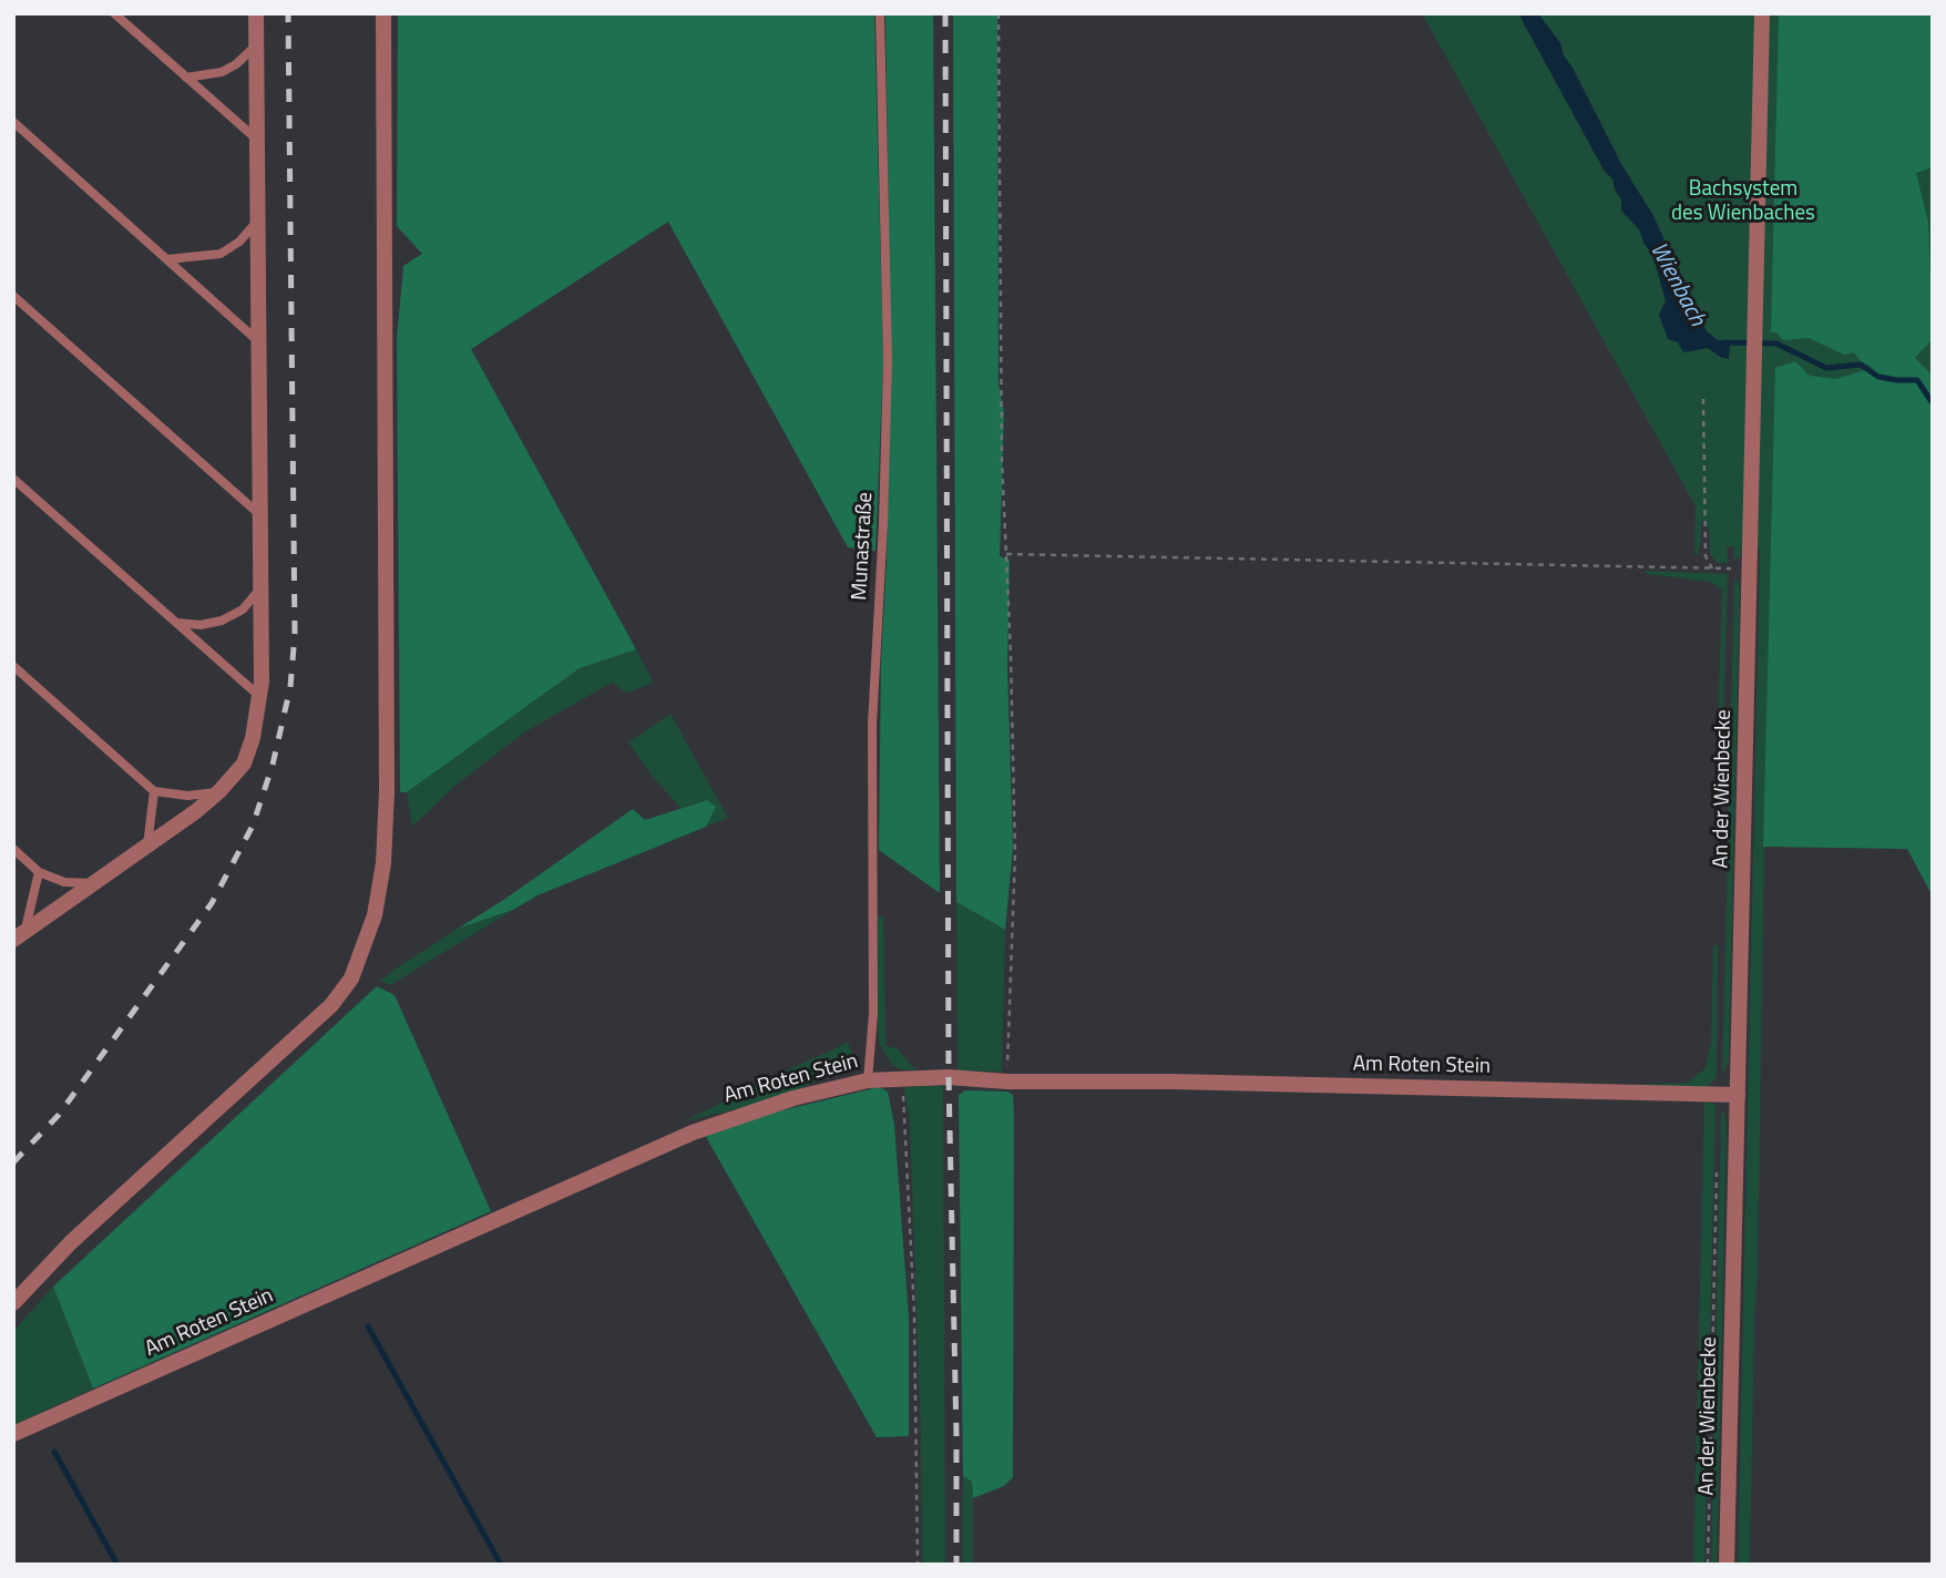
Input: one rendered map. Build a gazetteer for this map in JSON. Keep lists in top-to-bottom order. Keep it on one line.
{"streets":{"street":["An der Wienbecke","Am Roten Stein"],"lane":["Munastraße"]},"crossings":[["Munastraße","Am Roten Stein"],["An der Wienbecke","Am Roten Stein"]],"water":["Wienbach"],"parks":["Bachsystem des Wienbaches"]}
